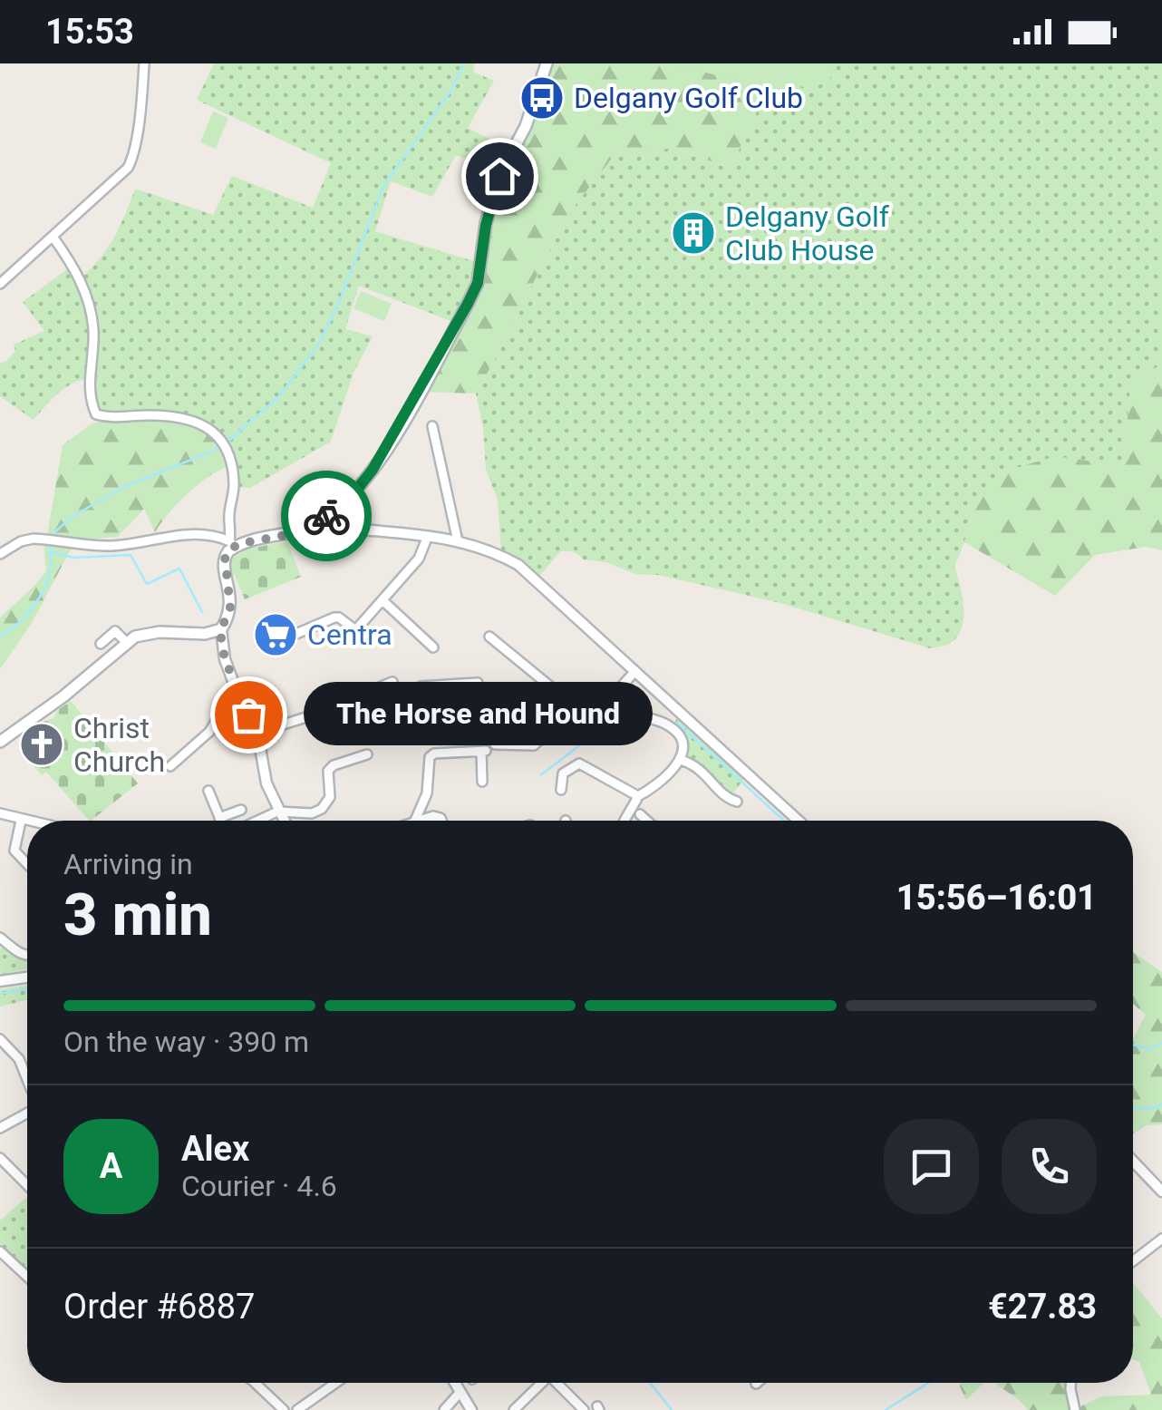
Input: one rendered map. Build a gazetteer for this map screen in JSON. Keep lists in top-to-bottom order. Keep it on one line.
{"places":{"bus stop":["Delgany Golf Club"],"building":["Delgany Golf Club House"],"supermarket":["Centra"],"other":["The Horse and Hound"],"church":["Christ Church"]},"page":{"status":"15:53","bubble":"The Horse and Hound","heading":["3 min","Arriving in","15:56–16:01"],"panel":["Alex","Courier · 4.6","Order #6887","€27.83"],"bar":"On the way · 390 m","round":"A"}}
